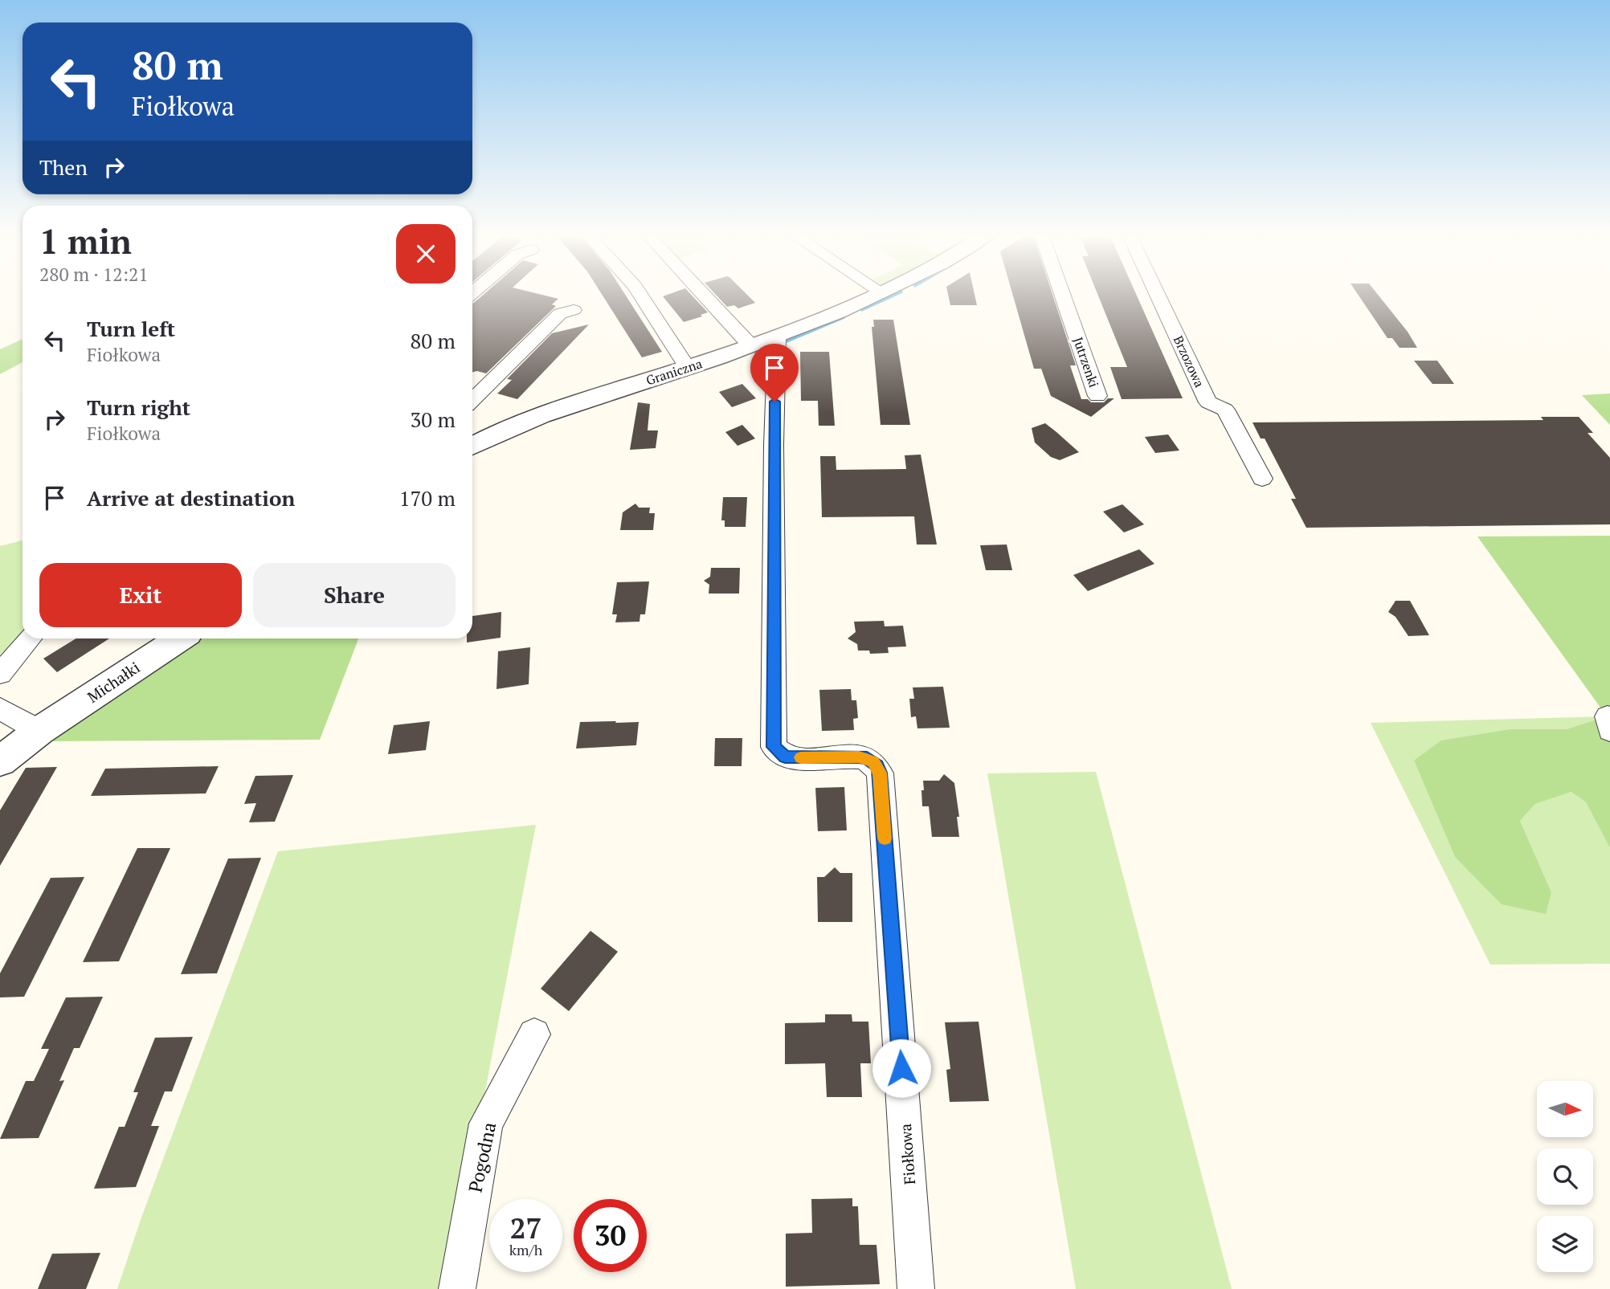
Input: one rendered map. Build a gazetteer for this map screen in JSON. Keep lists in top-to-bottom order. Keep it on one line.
{"streets":{"street":["Brzozowa","Jutrzenki","Graniczna","Michałki","Fiołkowa","Pogodna"]},"crossings":[["Graniczna","Fiołkowa"]],"north":"right","page":{"turn":["80 m","Fiołkowa"],"then":"Then","heading":["1 min","280 m · 12:21"],"list":[{"name":"Turn left","note":"Fiołkowa","value":"80 m"},{"name":"Turn right","note":"Fiołkowa","value":"30 m"},{"name":"Arrive at destination","value":"170 m"}],"buttons":["Exit","Share"],"speed":"27 km/h","limit":"30"}}
